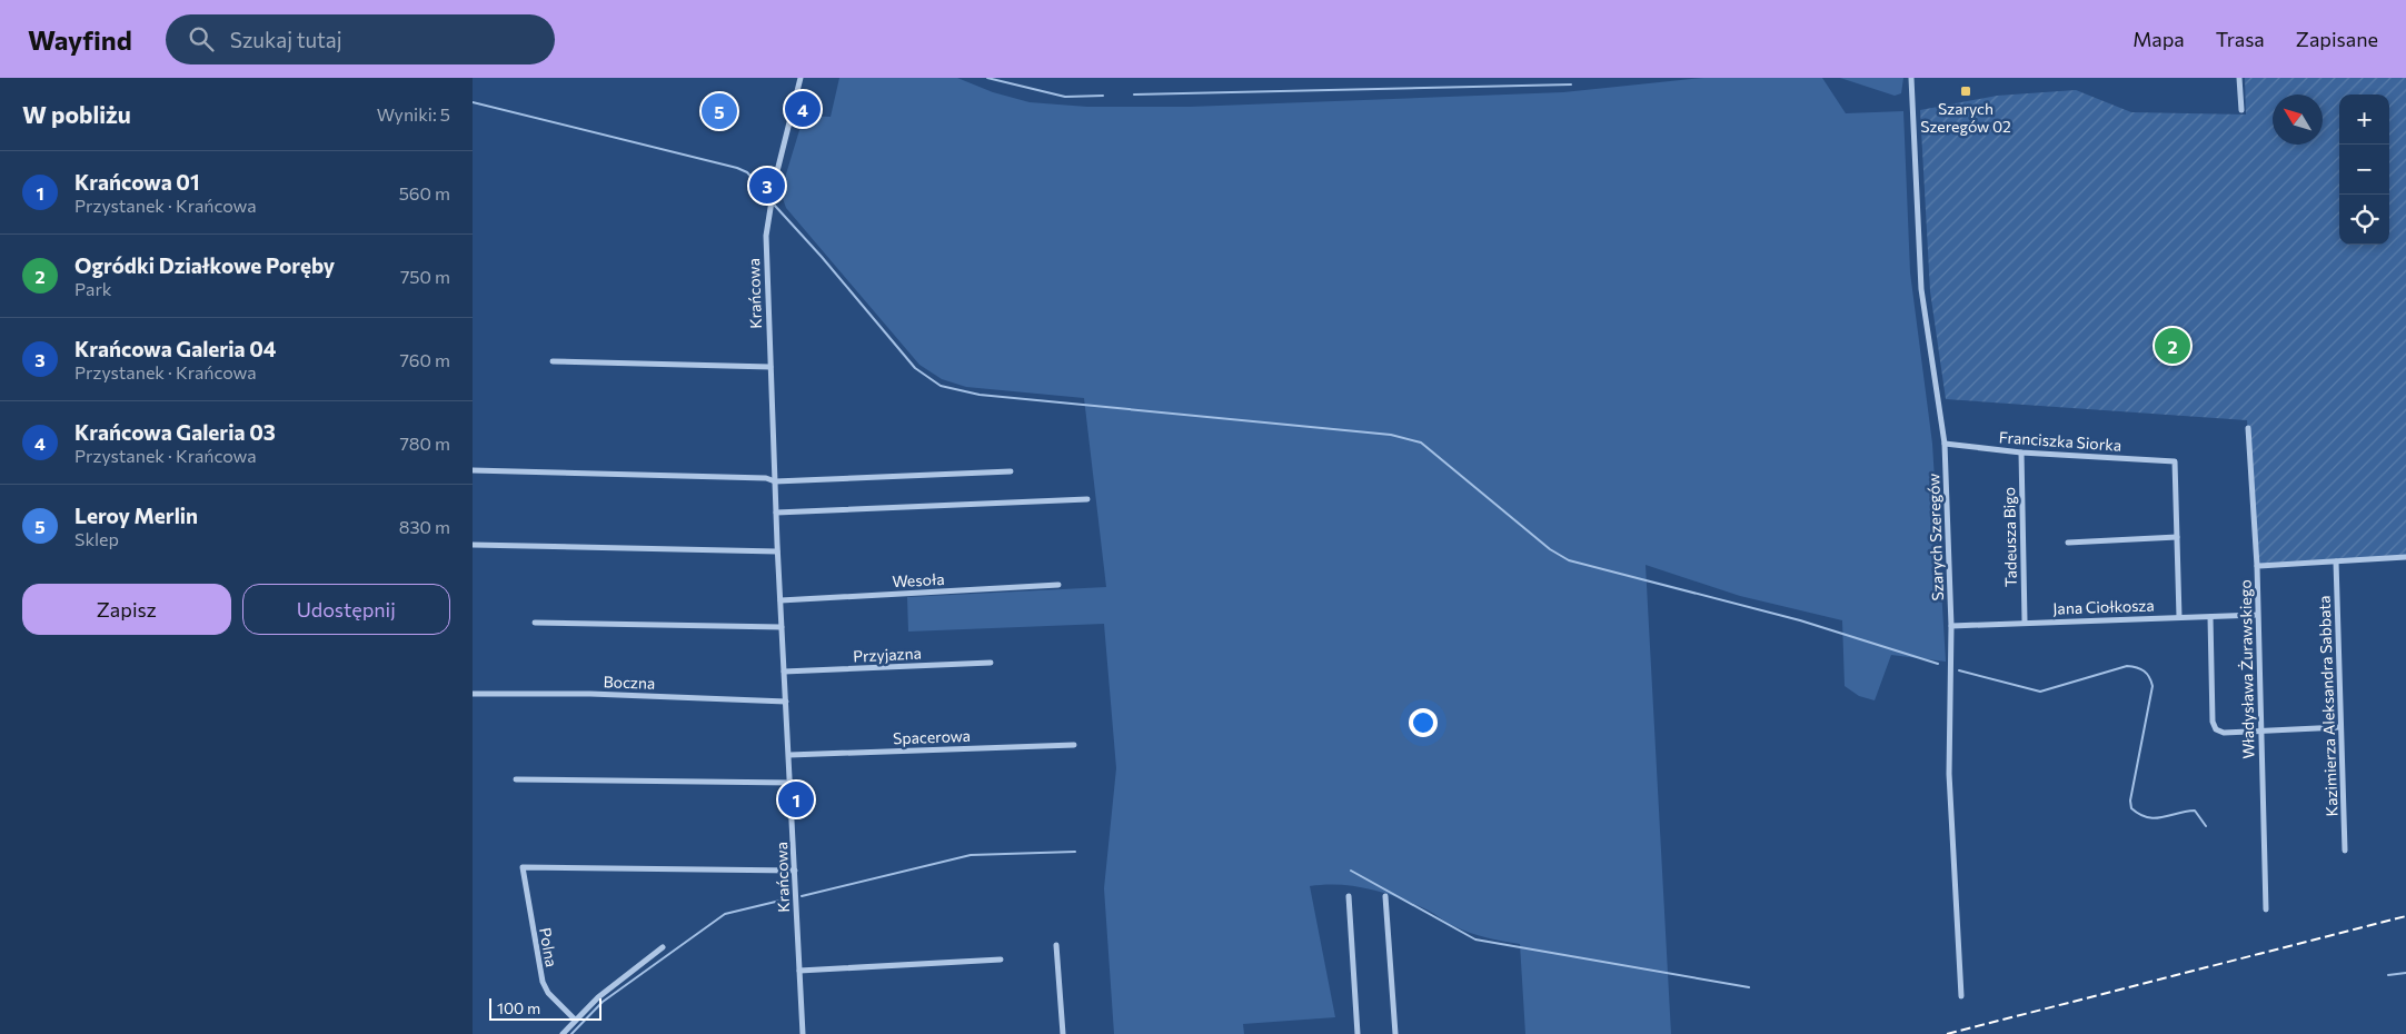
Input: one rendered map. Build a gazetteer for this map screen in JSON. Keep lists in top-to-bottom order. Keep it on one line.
{"streets":{"street":["Krańcowa","Franciszka Siorka","Szarych Szeregów","Tadeusza Bigo","Wesoła","Jana Ciołkosza","Przyjazna","Władysława Żurawskiego","Boczna","Kazimierza Aleksandra Sabbata","Spacerowa","Polna"]},"crossings":[["Krańcowa","Wesoła"],["Krańcowa","Przyjazna"],["Krańcowa","Boczna"],["Krańcowa","Spacerowa"],["Krańcowa","Polna"],["Franciszka Siorka","Szarych Szeregów"],["Franciszka Siorka","Tadeusza Bigo"],["Szarych Szeregów","Jana Ciołkosza"],["Tadeusza Bigo","Jana Ciołkosza"],["Jana Ciołkosza","Władysława Żurawskiego"]],"places":{"transit":["Szarych Szeregów 02"]},"scale_bar":"100 m","north":"top left","page":{"header":"Wayfind","search":"Szukaj tutaj","nav":["Mapa","Trasa","Zapisane"],"heading":["W pobliżu","Wyniki: 5"],"pins":["4","5","3","2","1"],"map_buttons":["+","−"],"list":[{"mark":"1","name":"Krańcowa 01","note":"Przystanek · Krańcowa","value":"560 m"},{"mark":"2","name":"Ogródki Działkowe Poręby","note":"Park","value":"750 m"},{"mark":"3","name":"Krańcowa Galeria 04","note":"Przystanek · Krańcowa","value":"760 m"},{"mark":"4","name":"Krańcowa Galeria 03","note":"Przystanek · Krańcowa","value":"780 m"},{"mark":"5","name":"Leroy Merlin","note":"Sklep","value":"830 m"}],"buttons":["Zapisz","Udostępnij"],"scale":"100 m"}}
